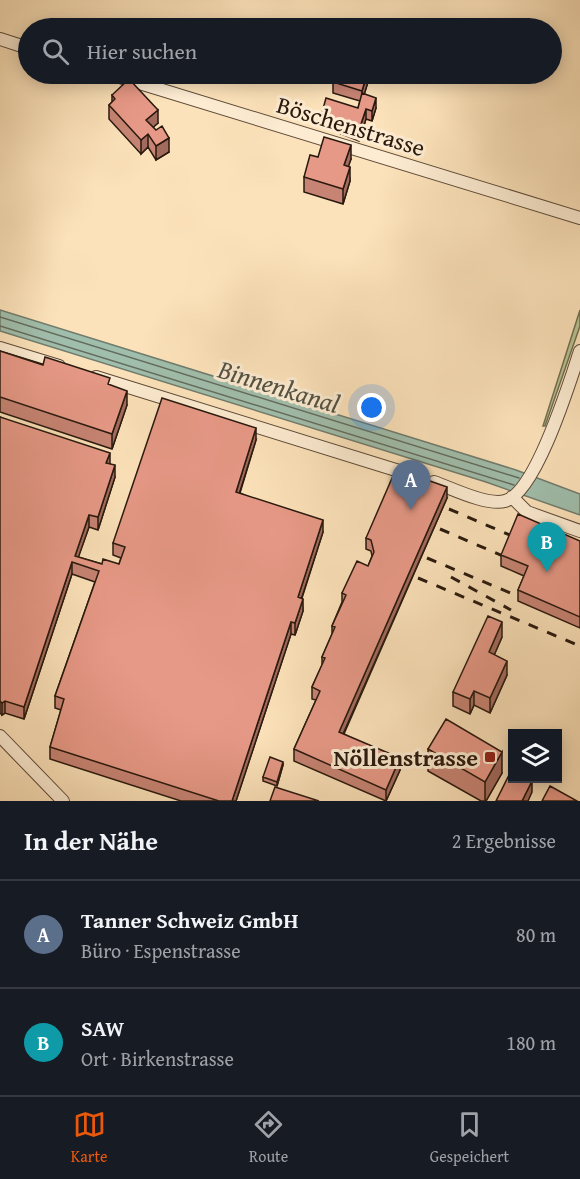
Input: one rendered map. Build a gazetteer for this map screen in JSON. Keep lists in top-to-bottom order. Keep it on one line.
{"streets":{"street":["Böschenstrasse"]},"water":["Binnenkanal"],"places":{"transit":["Nöllenstrasse"]},"page":{"search":"Hier suchen","pins":["A","B"],"heading":["In der Nähe","2 Ergebnisse"],"list":[{"mark":"A","name":"Tanner Schweiz GmbH","note":"Büro · Espenstrasse","value":"80 m"},{"mark":"B","name":"SAW","note":"Ort · Birkenstrasse","value":"180 m"}],"nav":["Karte","Route","Gespeichert"]}}
